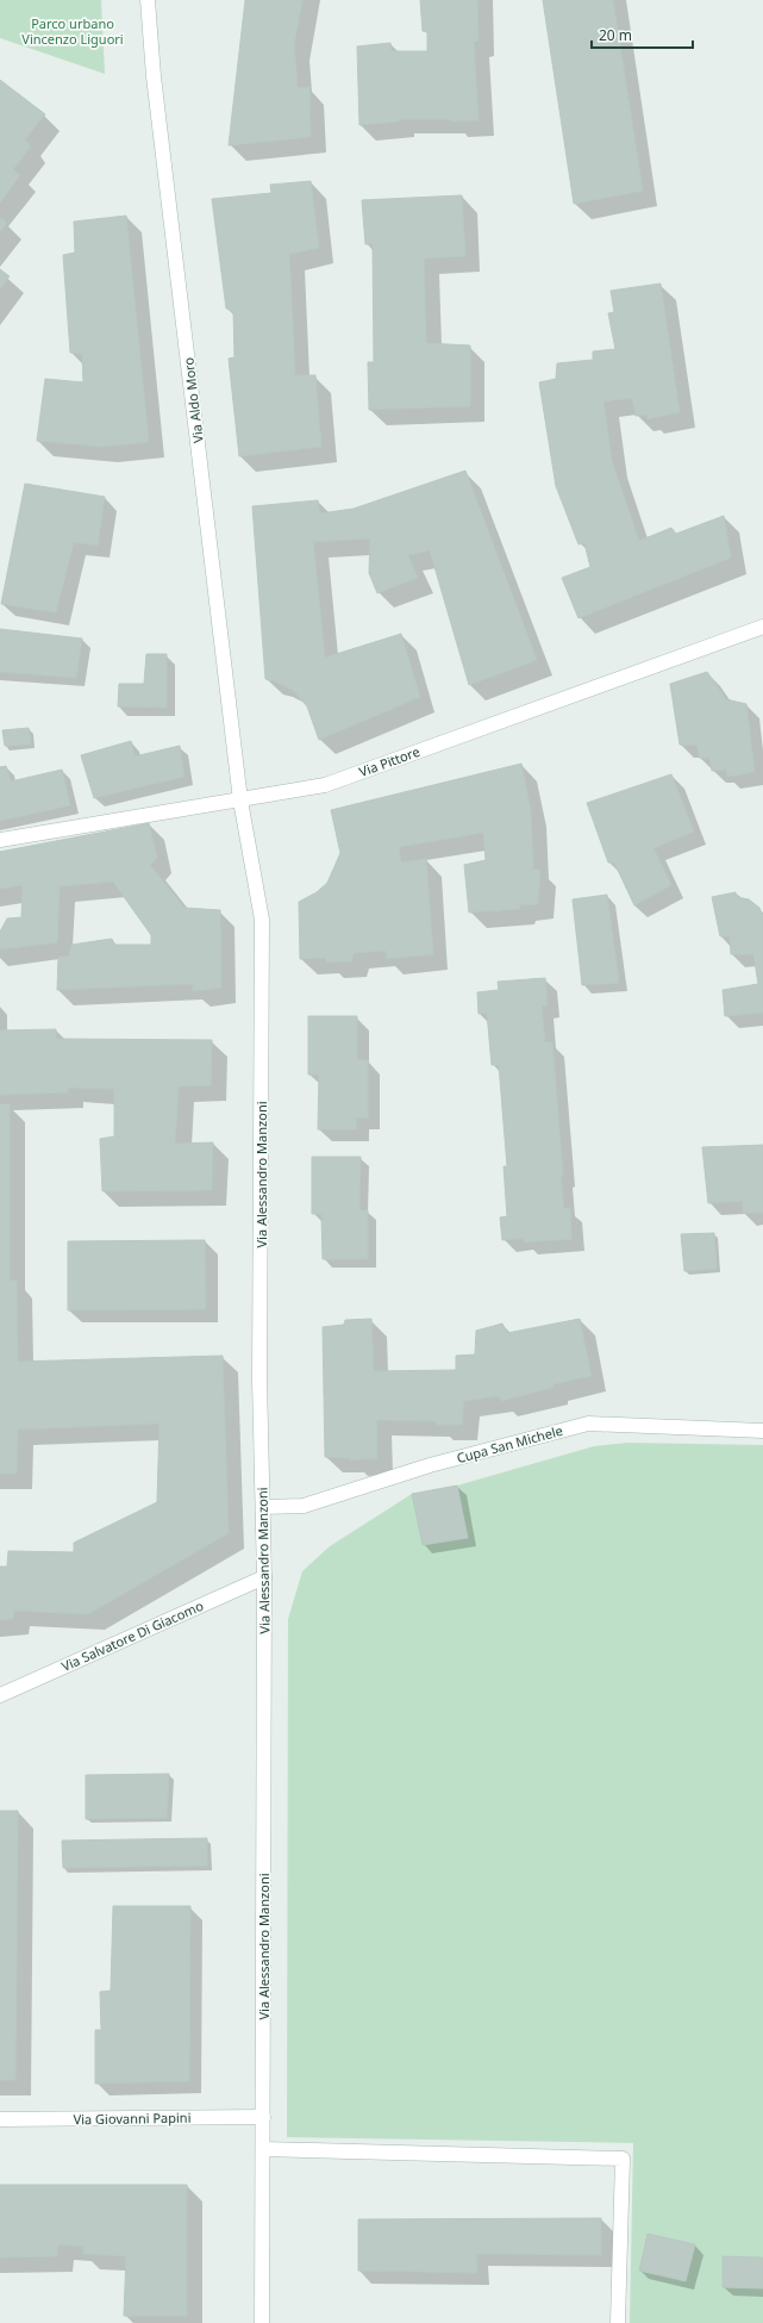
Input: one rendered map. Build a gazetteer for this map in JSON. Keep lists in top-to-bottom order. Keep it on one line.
{"streets":{"street":["Via Aldo Moro","Via Pittore","Via Alessandro Manzoni","Cupa San Michele","Via Salvatore Di Giacomo","Via Giovanni Papini"]},"crossings":[["Via Aldo Moro","Via Pittore"],["Via Aldo Moro","Via Alessandro Manzoni"],["Via Pittore","Via Alessandro Manzoni"],["Via Alessandro Manzoni","Cupa San Michele"],["Via Alessandro Manzoni","Via Salvatore Di Giacomo"],["Via Alessandro Manzoni","Via Giovanni Papini"]],"parks":["Parco urbano Vincenzo Liguori"],"scale_bar":"20 m"}
